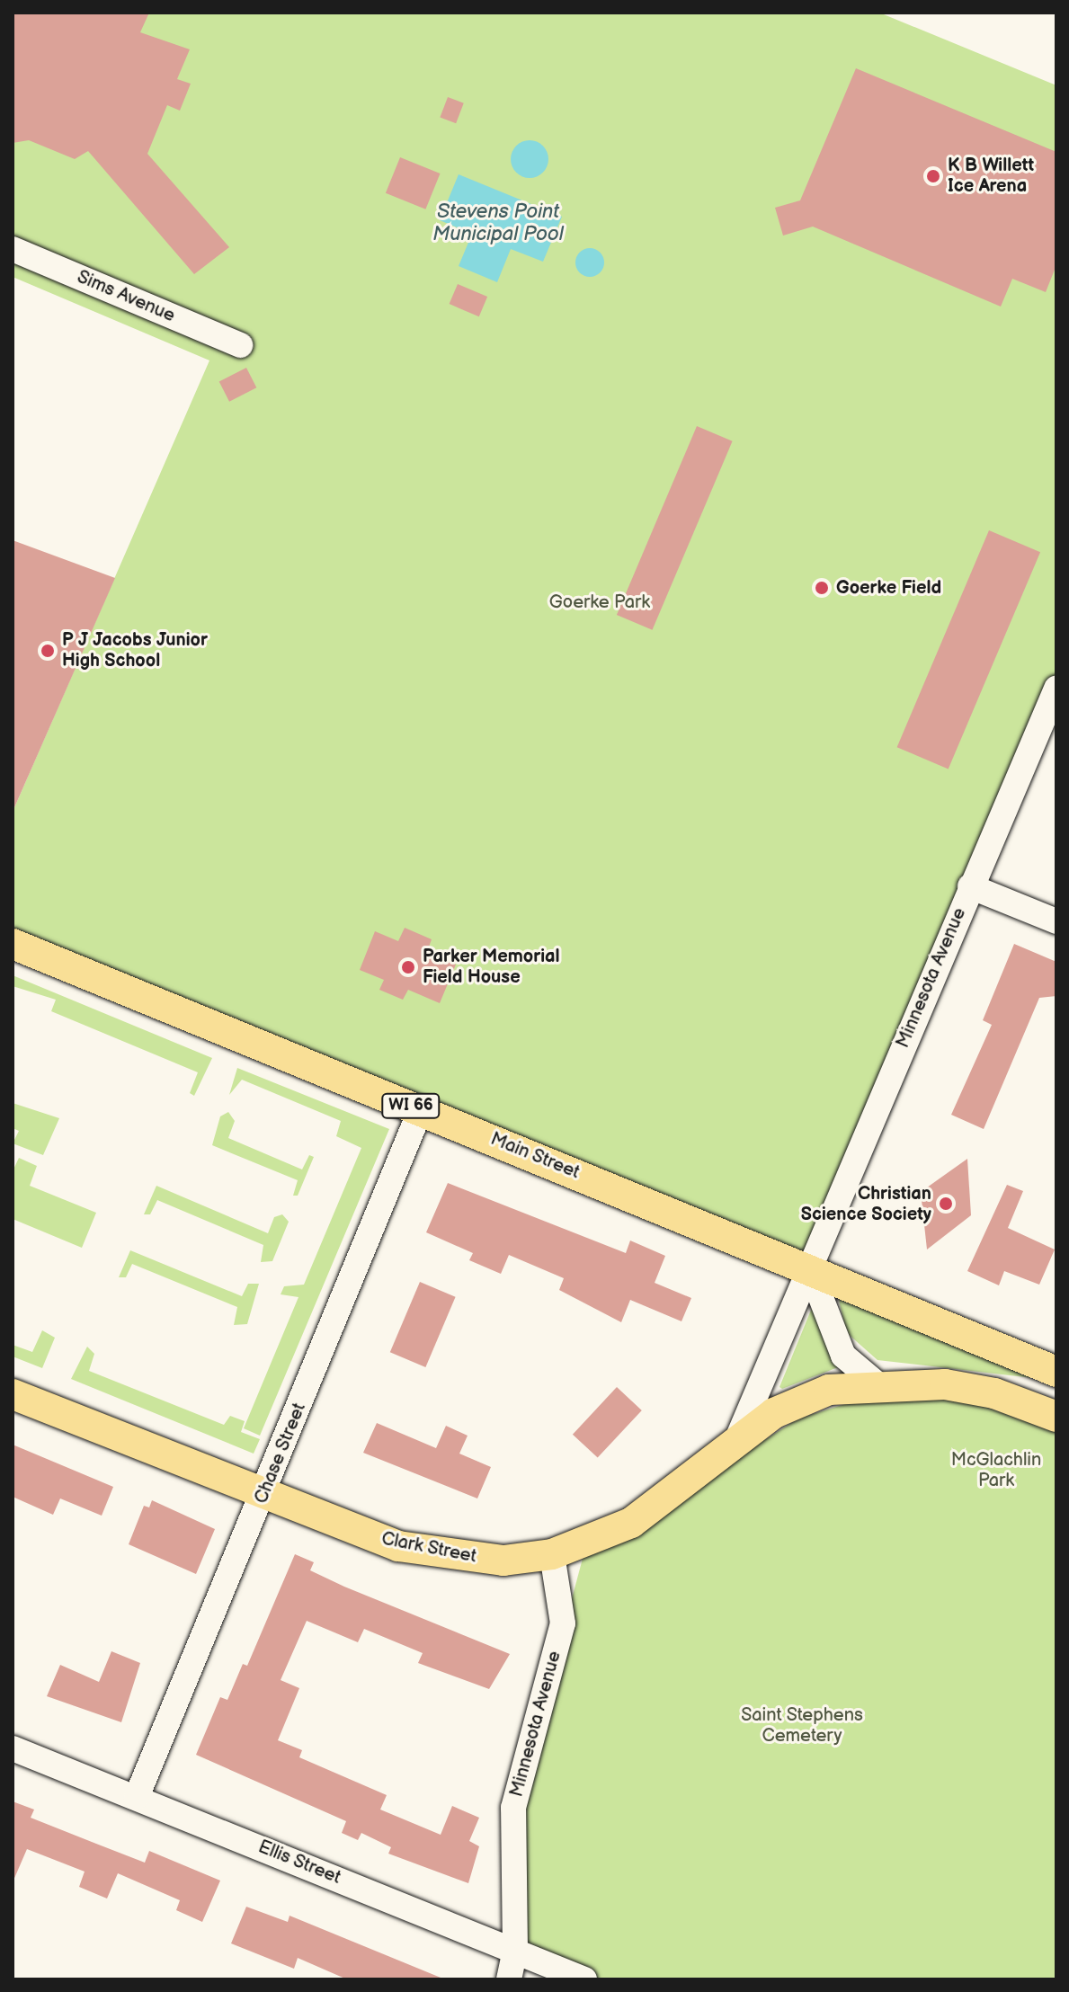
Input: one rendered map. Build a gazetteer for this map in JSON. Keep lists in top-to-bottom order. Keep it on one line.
{"streets":{"main road":["WI 66","Main Street","Clark Street"],"street":["Sims Avenue","Minnesota Avenue","Chase Street","Ellis Street"]},"crossings":[["Minnesota Avenue","Main Street"],["Minnesota Avenue","Clark Street"],["Minnesota Avenue","Ellis Street"],["Main Street","Chase Street"],["Chase Street","Clark Street"],["Chase Street","Ellis Street"]],"water":["Stevens Point Municipal Pool"],"parks":["Goerke Park","McGlachlin Park","Saint Stephens Cemetery"],"places":["K B Willett Ice Arena","Goerke Field","P J Jacobs Junior High School","Parker Memorial Field House","Christian Science Society"]}
